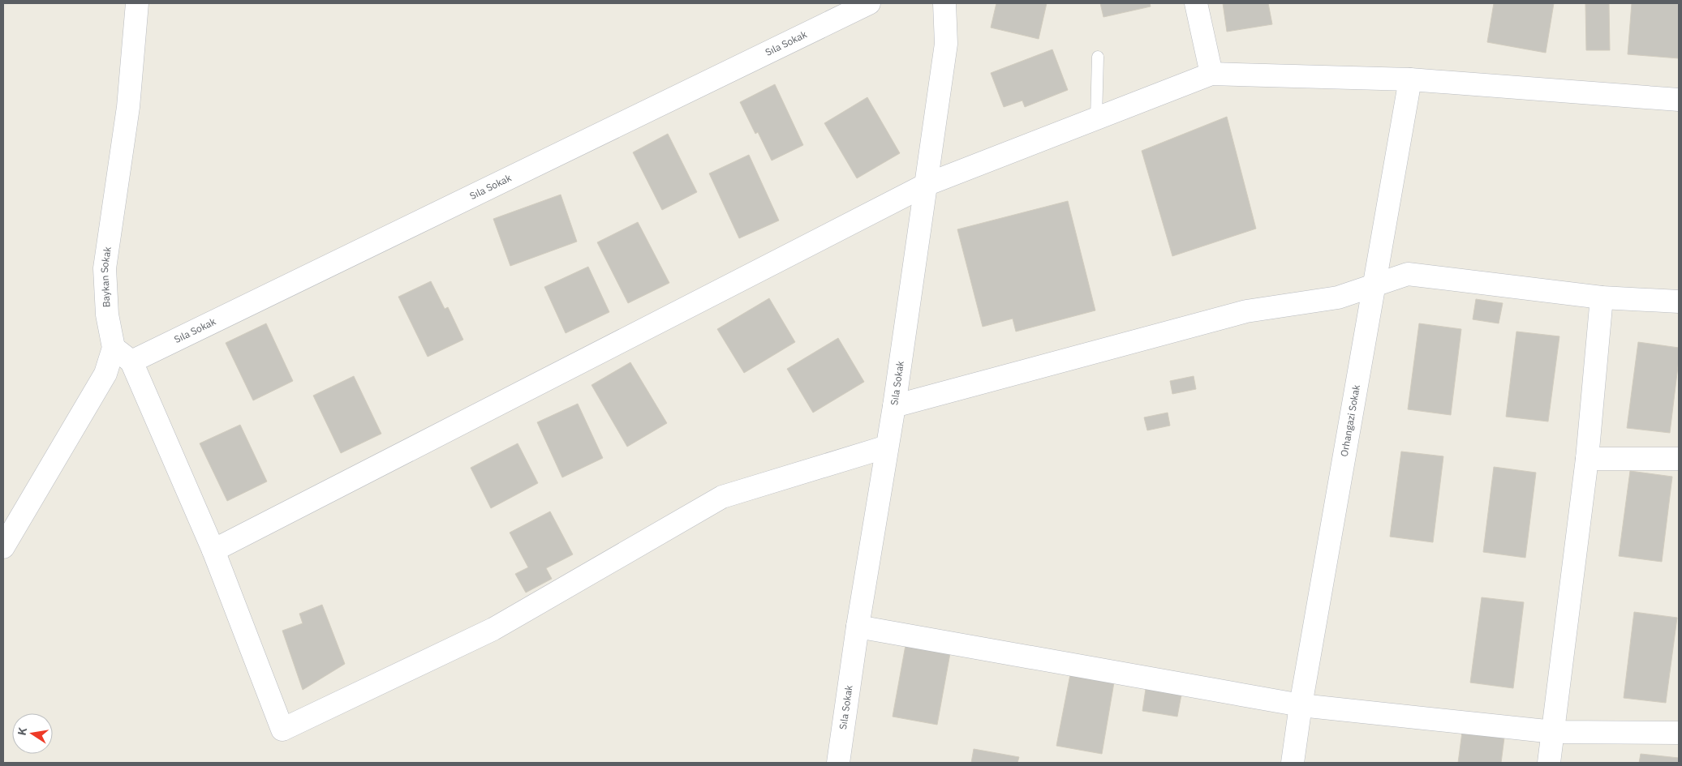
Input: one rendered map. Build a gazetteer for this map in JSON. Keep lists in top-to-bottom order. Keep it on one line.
{"streets":{"street":["Sıla Sokak","Baykan Sokak","Orhangazi Sokak"]},"north":"left"}
